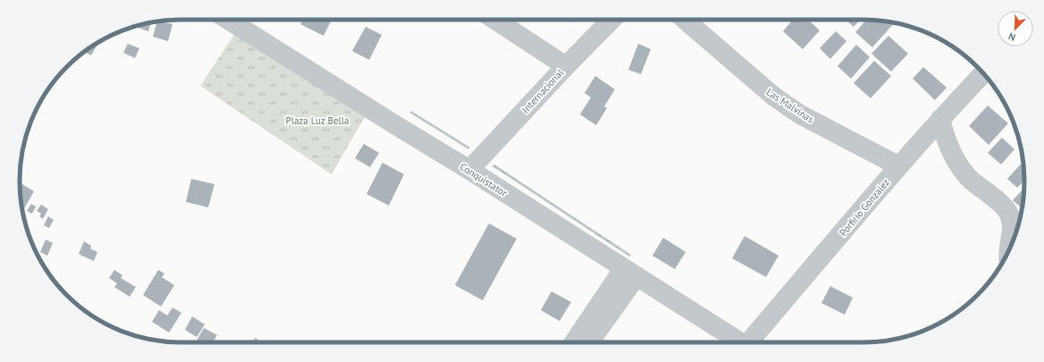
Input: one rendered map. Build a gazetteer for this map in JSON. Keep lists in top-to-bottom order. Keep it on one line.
{"streets":{"street":["Internacional","Las Malvinas","Conquistator","Porfirio Gonzalez"]},"crossings":[["Internacional","Conquistator"],["Las Malvinas","Porfirio Gonzalez"]],"parks":["Plaza Luz Bella"],"north":"bottom left"}
